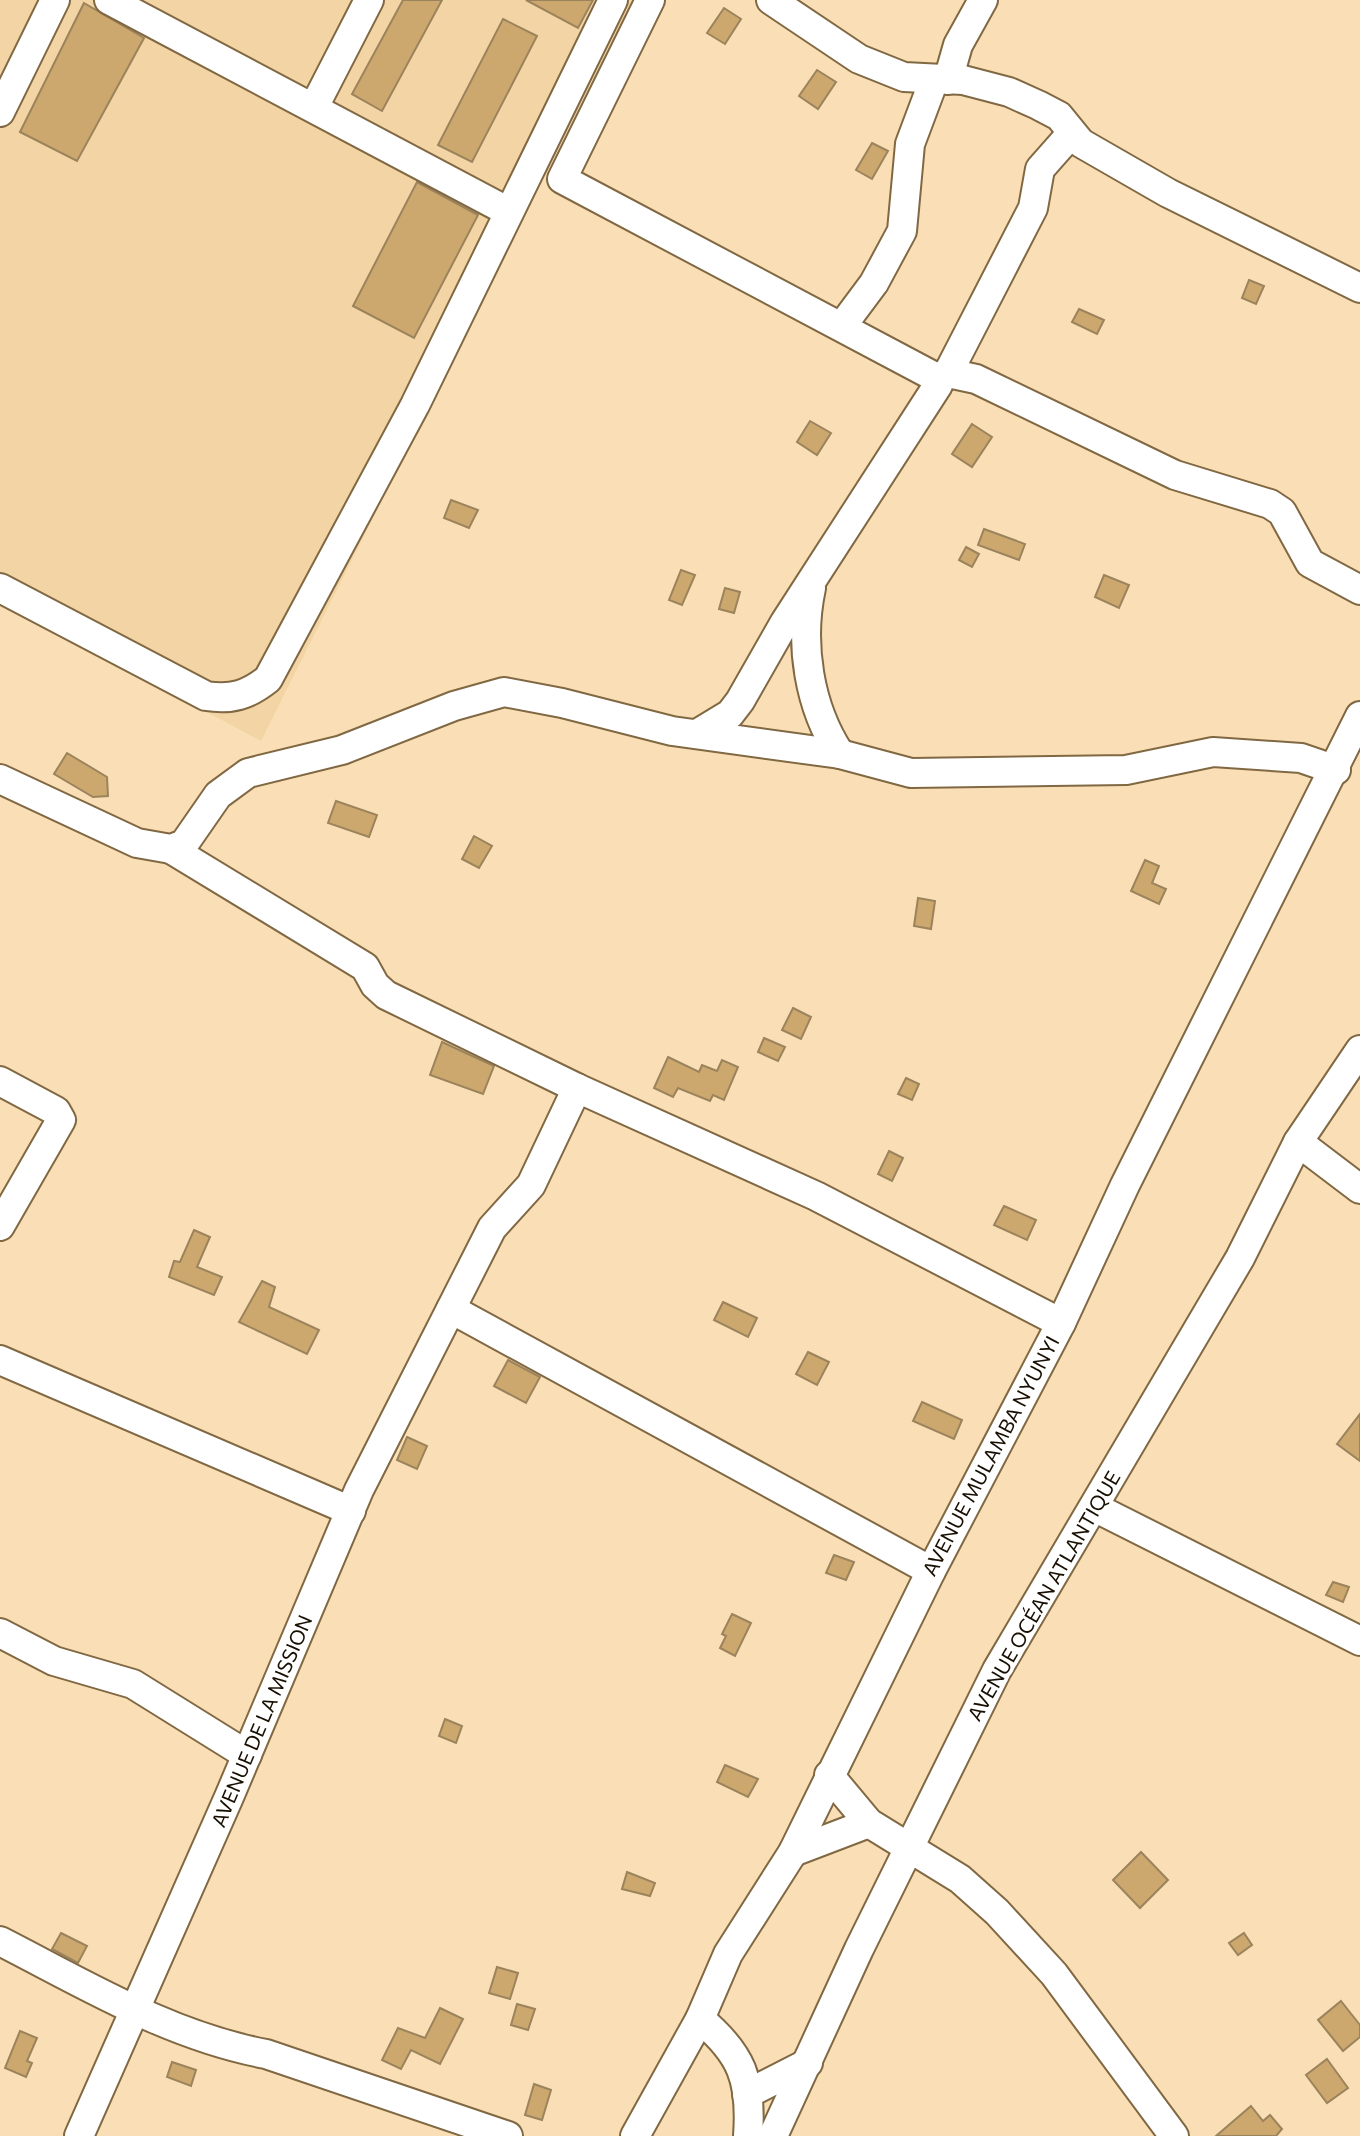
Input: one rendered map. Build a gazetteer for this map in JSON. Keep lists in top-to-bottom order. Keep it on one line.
{"streets":{"street":["AVENUE MULAMBA NYUNYI","AVENUE OCÉAN ATLANTIQUE","AVENUE DE LA MISSION"]}}
